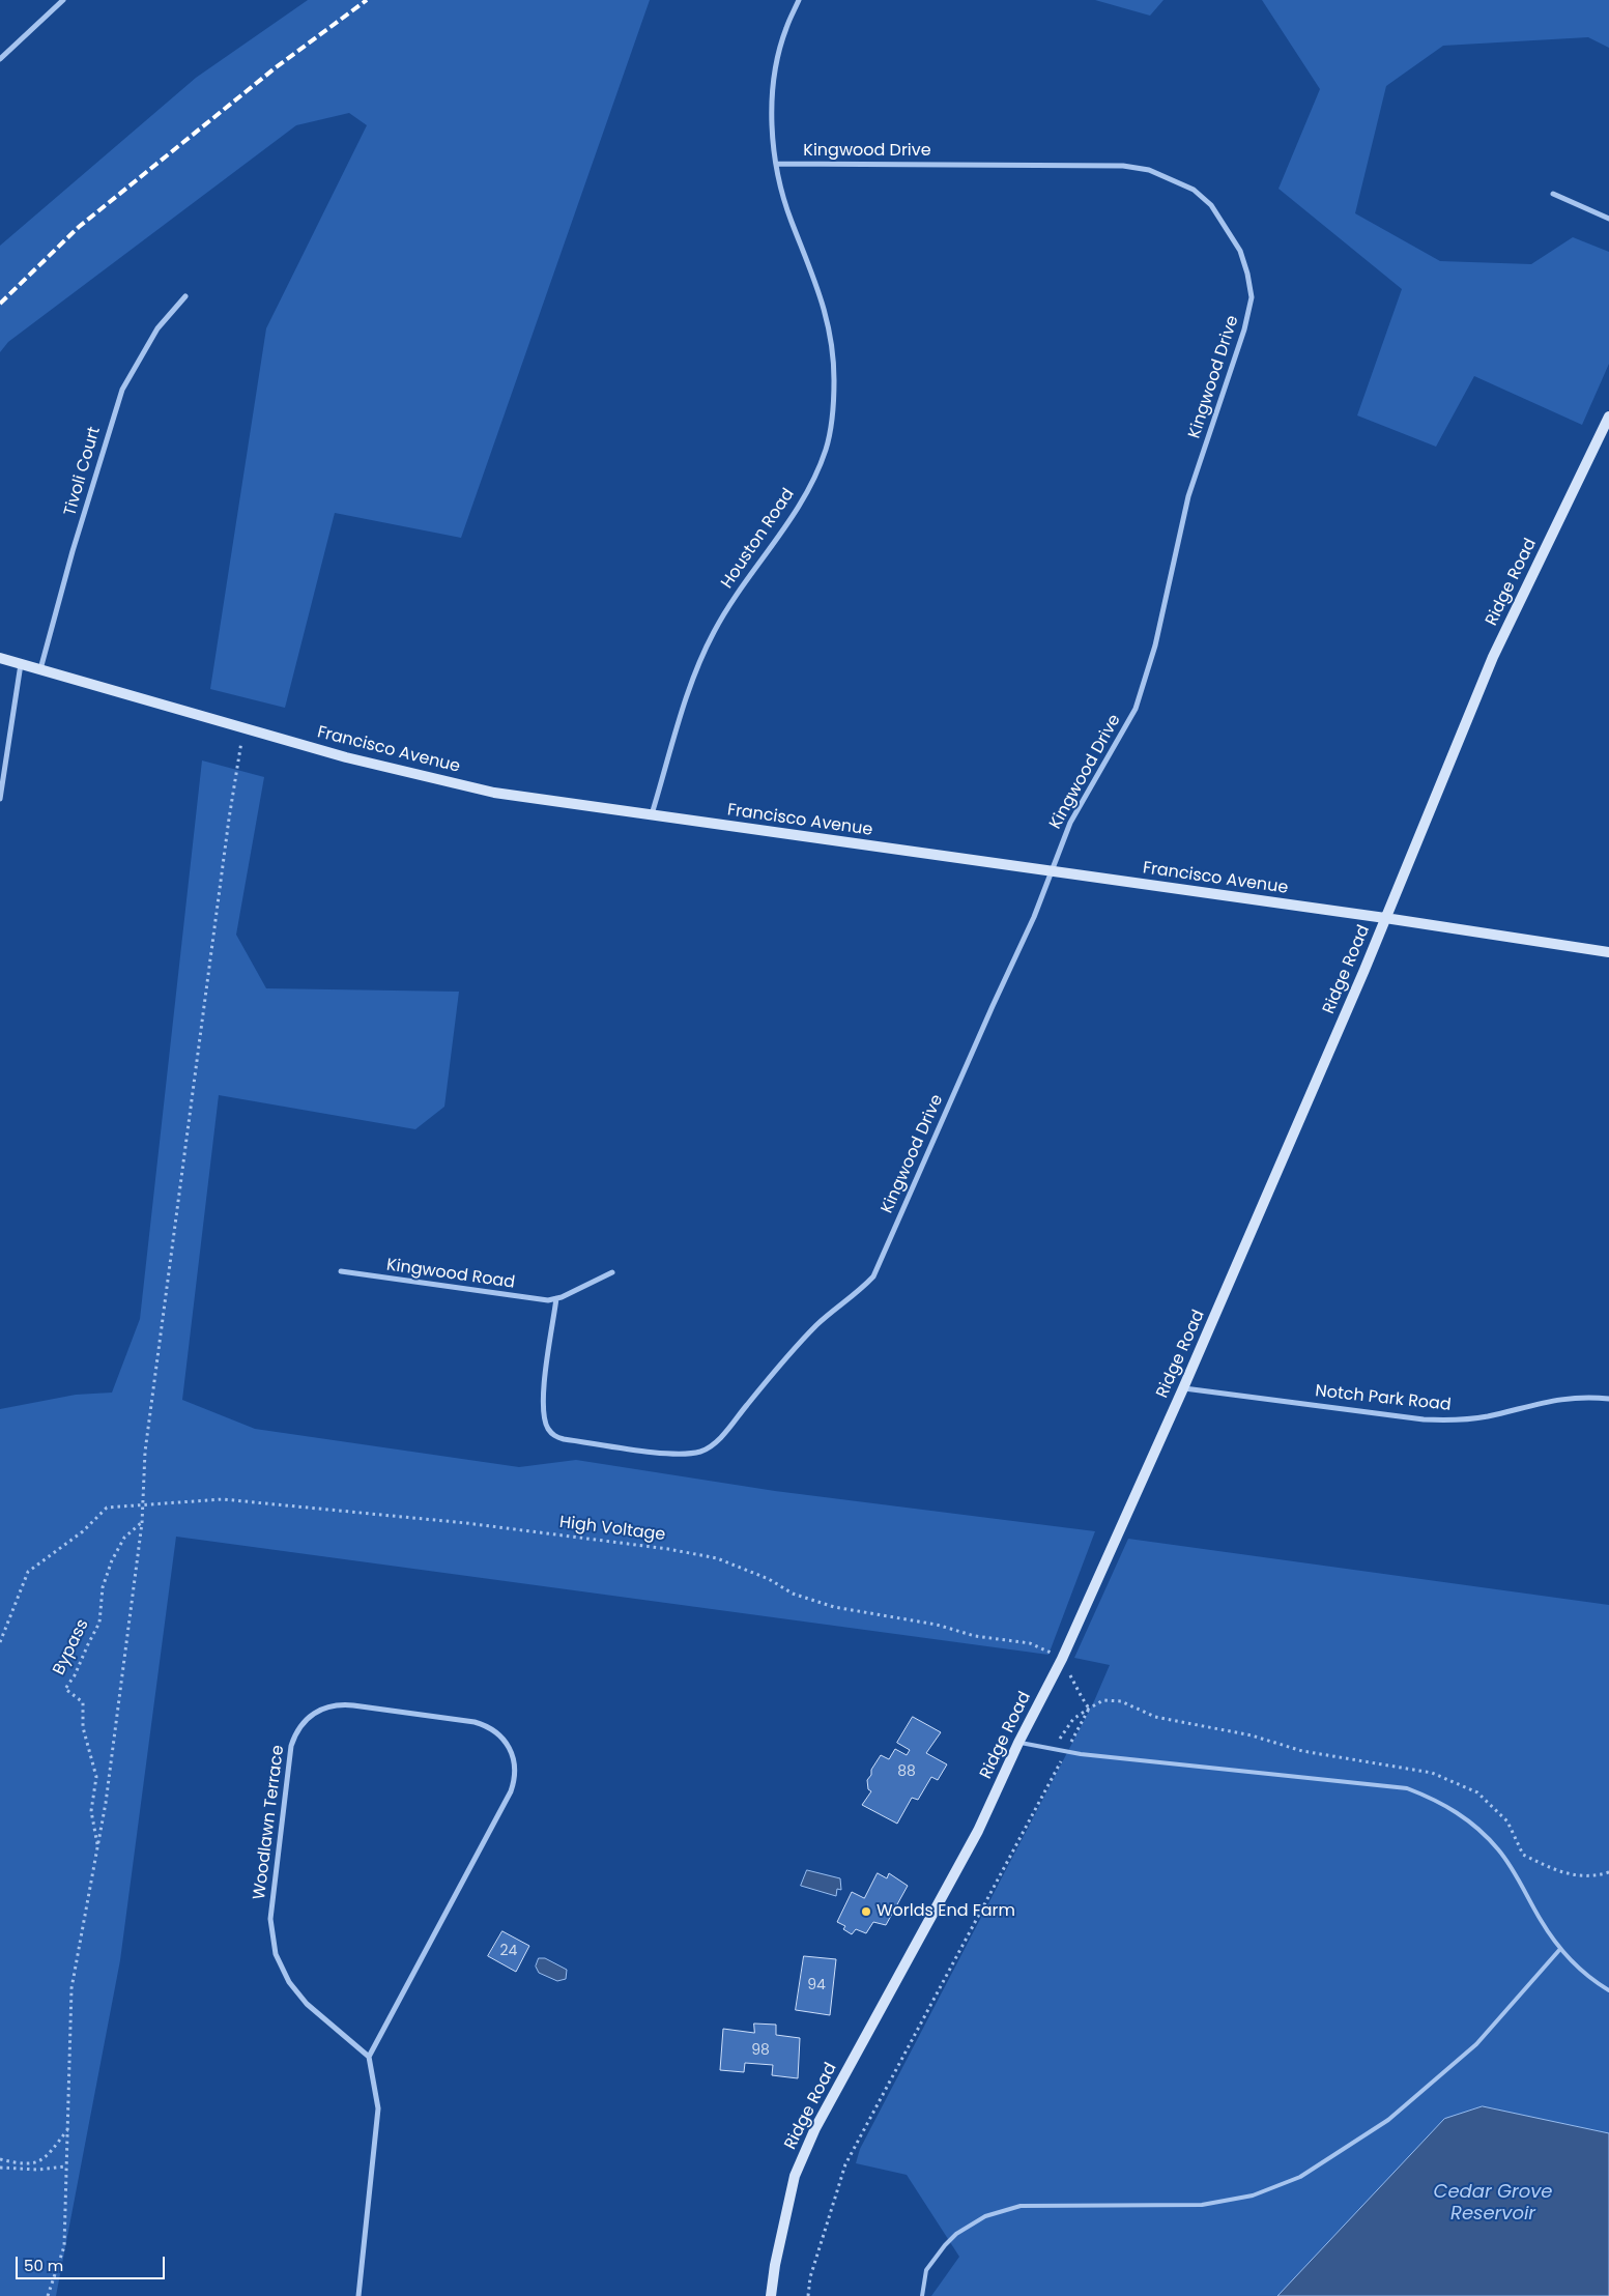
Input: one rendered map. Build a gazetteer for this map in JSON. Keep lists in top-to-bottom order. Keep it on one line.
{"streets":{"main road":["Ridge Road","Francisco Avenue"],"street":["Kingwood Drive","Tivoli Court","Houston Road","Kingwood Road","Notch Park Road","Woodlawn Terrace"],"path":["High Voltage","Bypass"]},"crossings":[["Kingwood Drive","Houston Road"],["Kingwood Drive","Francisco Avenue"],["Kingwood Drive","Kingwood Road"],["Tivoli Court","Francisco Avenue"],["Houston Road","Francisco Avenue"],["Ridge Road","Francisco Avenue"],["Ridge Road","Notch Park Road"],["Ridge Road","High Voltage"]],"water":["Cedar Grove Reservoir"],"places":["Worlds End Farm"],"house_numbers":["88","24","94","98"],"scale_bar":"50 m"}
